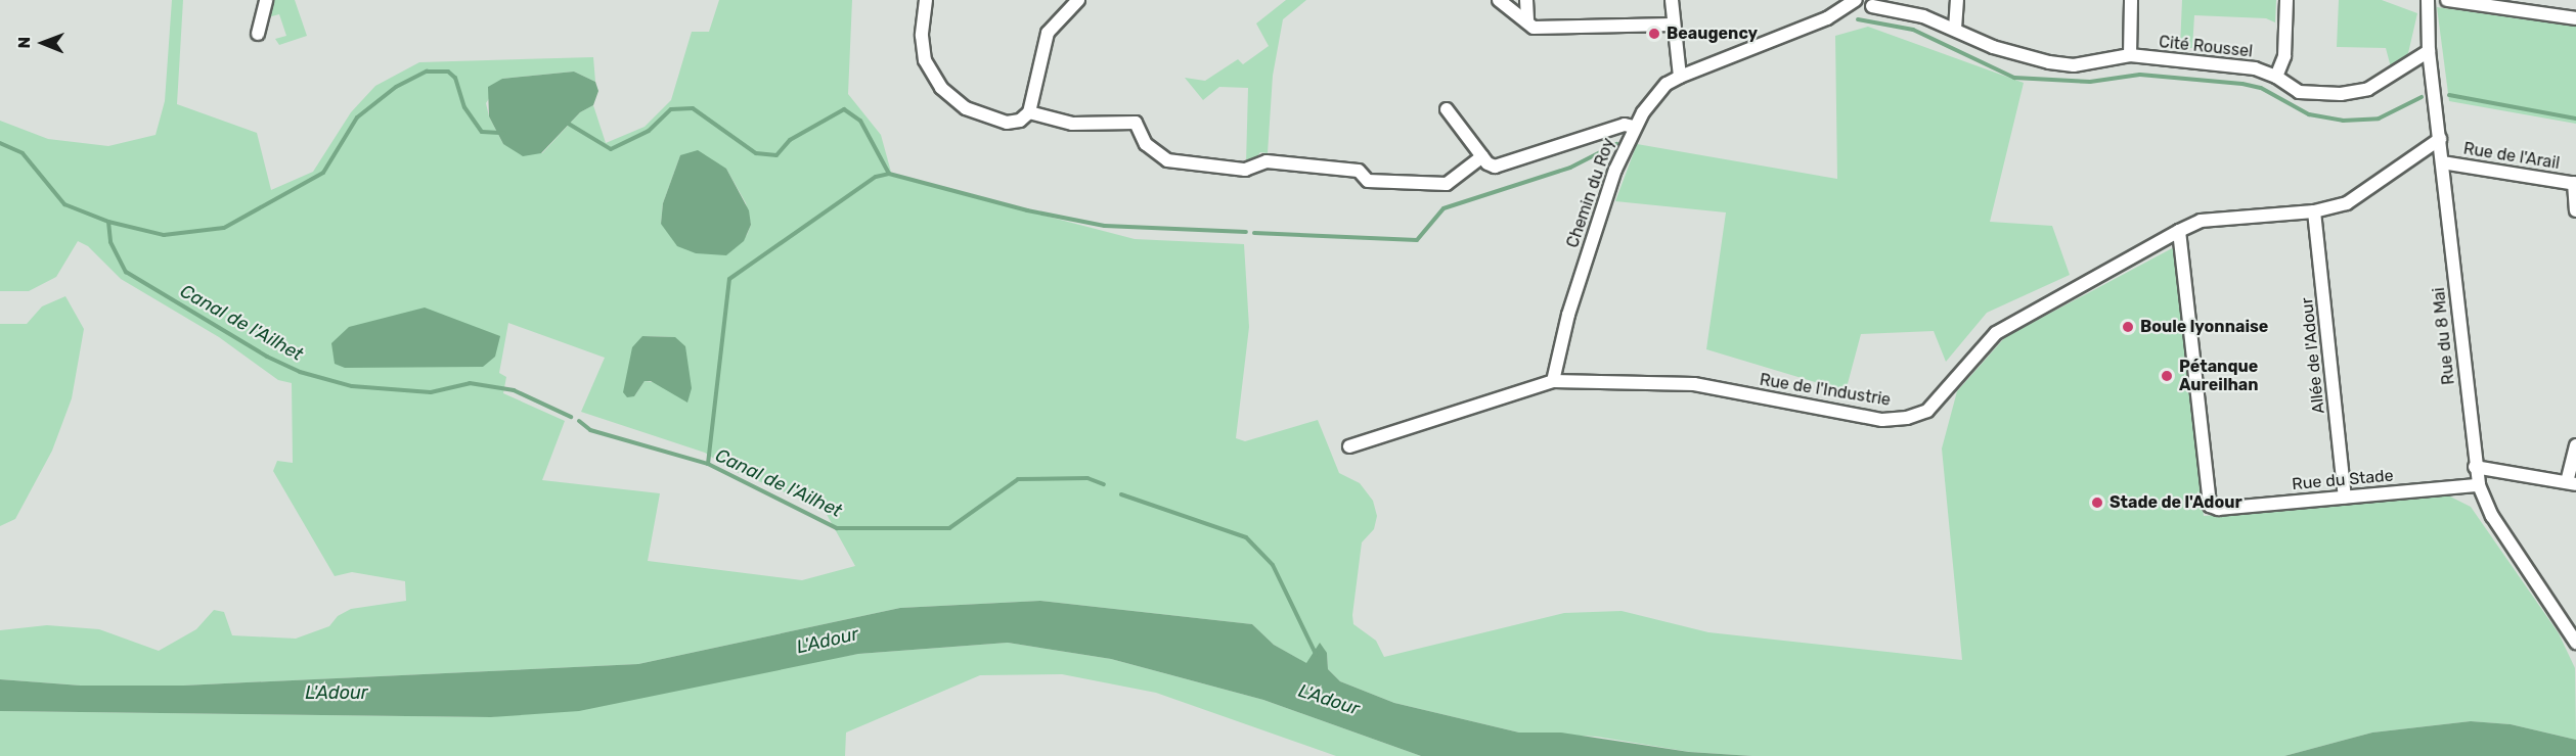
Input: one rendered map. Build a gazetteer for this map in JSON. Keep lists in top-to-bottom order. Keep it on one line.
{"streets":{"street":["Cité Roussel","Rue de l'Arail","Chemin du Roy","Rue du 8 Mai","Allée de l'Adour","Rue de l'Industrie","Rue du Stade"]},"crossings":[["Cité Roussel","Rue du 8 Mai"],["Rue de l'Arail","Rue du 8 Mai"],["Chemin du Roy","Rue de l'Industrie"],["Rue du 8 Mai","Rue de l'Industrie"],["Rue du 8 Mai","Rue du Stade"],["Allée de l'Adour","Rue de l'Industrie"],["Allée de l'Adour","Rue du Stade"],["Rue de l'Industrie","Rue du Stade"]],"water":["Canal de l'Ailhet","L'Adour"],"places":["Beaugency","Boule lyonnaise","Pétanque Aureilhan","Stade de l'Adour"],"north":"left"}
